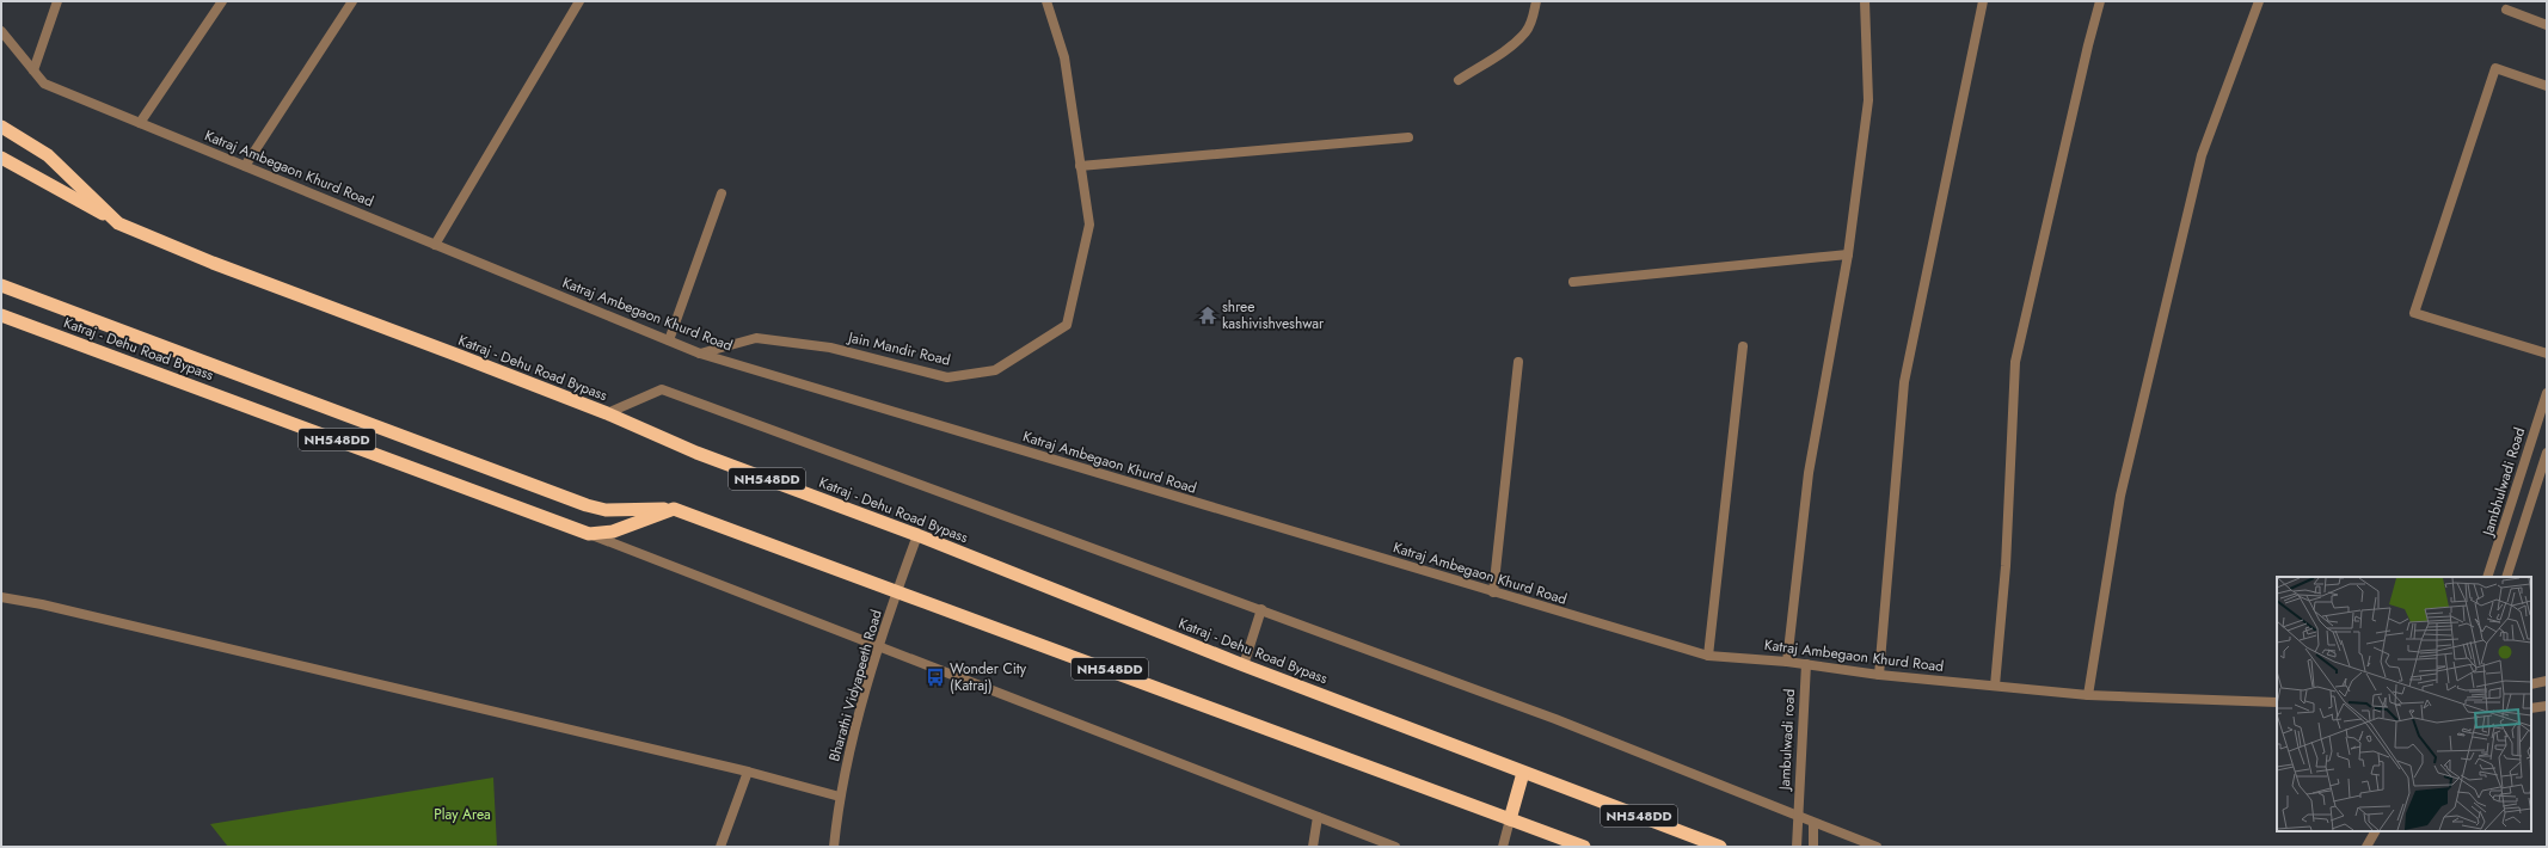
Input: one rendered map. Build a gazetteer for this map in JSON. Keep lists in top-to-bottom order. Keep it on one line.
{"streets":{"highway":["Katraj - Dehu Road Bypass","NH548DD"],"street":["Katraj Ambegaon Khurd Road","Jain Mandir Road","Jambhulwadi Road","Bharathi Vidyapeeth Road","Jambulwadi road"]},"crossings":[["Katraj Ambegaon Khurd Road","Jain Mandir Road"],["Katraj Ambegaon Khurd Road","Jambulwadi road"],["Katraj - Dehu Road Bypass","NH548DD"],["Katraj - Dehu Road Bypass","Bharathi Vidyapeeth Road"],["NH548DD","Bharathi Vidyapeeth Road"]],"parks":["Play Area"],"places":{"temple":["shree kashivishveshwar"],"bus stop":["Wonder City (Katraj)"]}}
